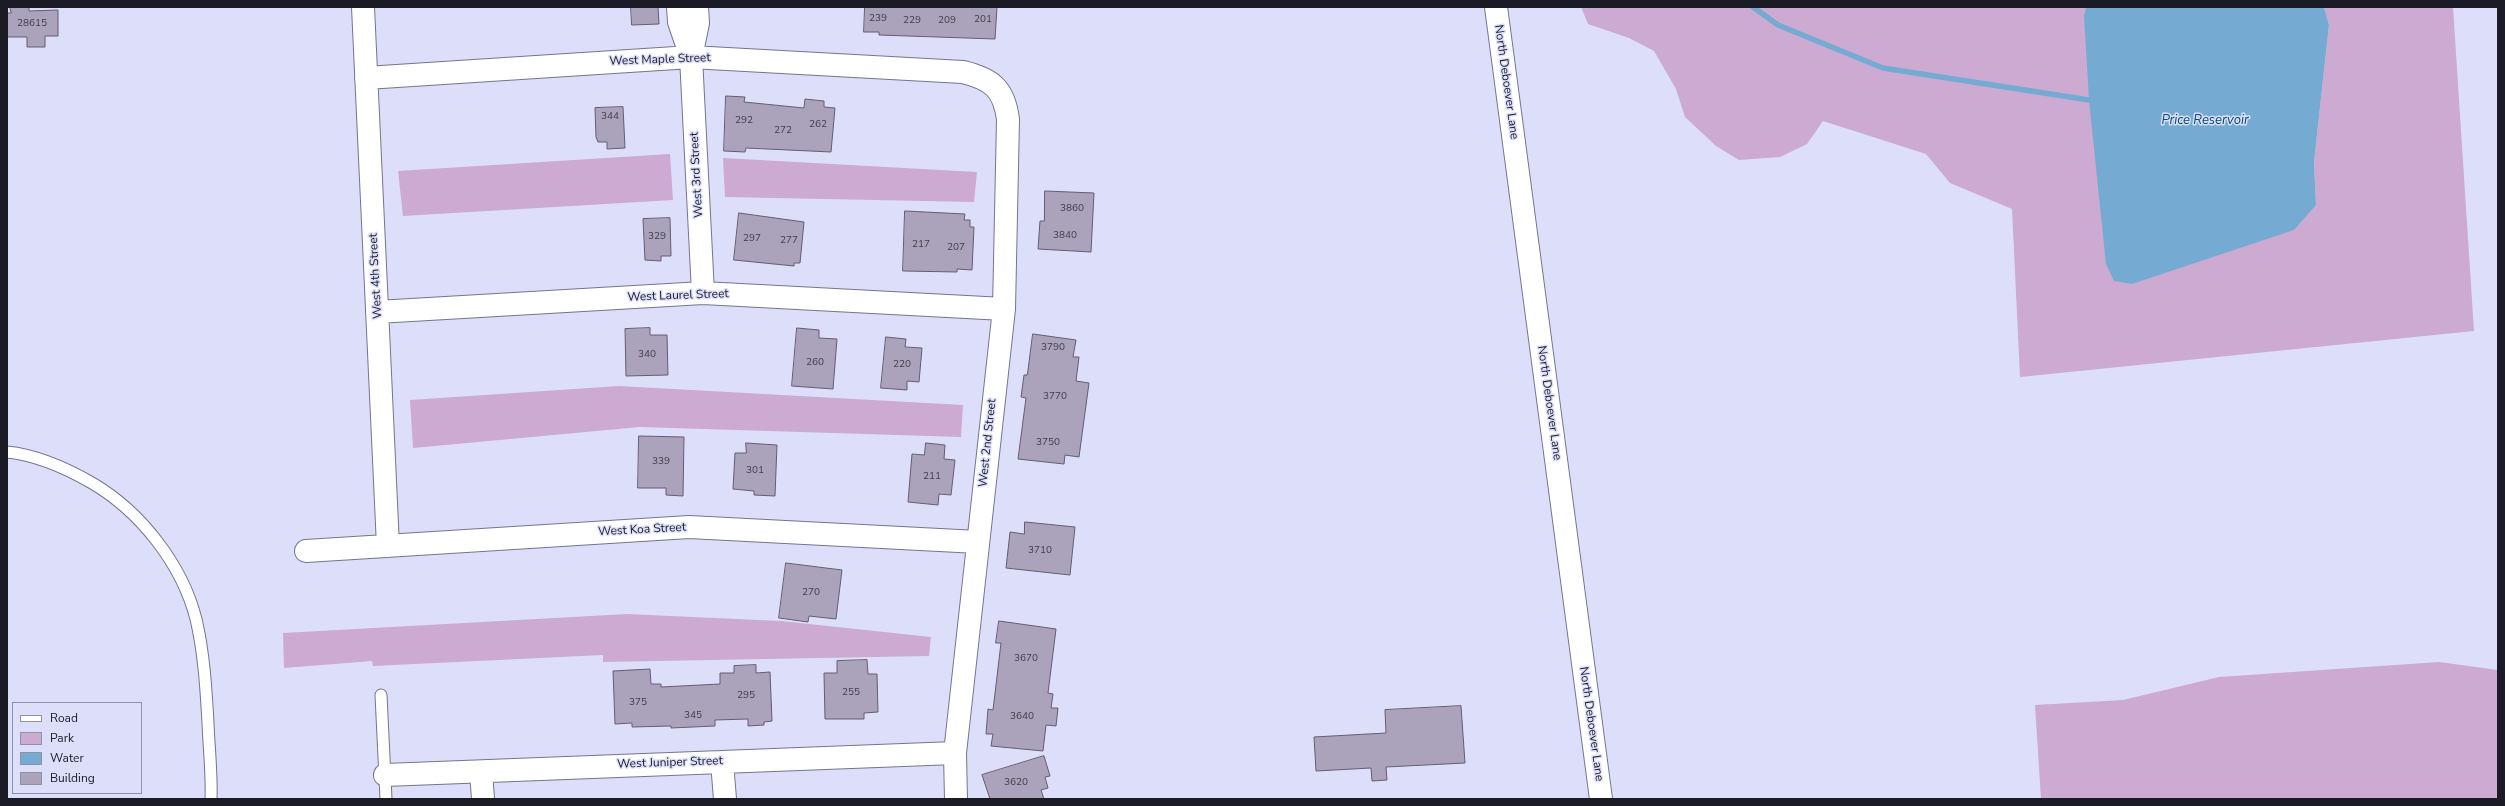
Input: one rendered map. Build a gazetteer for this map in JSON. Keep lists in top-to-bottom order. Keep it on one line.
{"streets":{"street":["West Maple Street","North Deboever Lane","West 3rd Street","West 4th Street","West Laurel Street","West 2nd Street","West Koa Street","West Juniper Street"]},"crossings":[["West Maple Street","West 3rd Street"],["West Maple Street","West 4th Street"],["West Maple Street","West 2nd Street"],["West 3rd Street","West Laurel Street"],["West 4th Street","West Laurel Street"],["West 4th Street","West Koa Street"],["West Laurel Street","West 2nd Street"],["West 2nd Street","West Koa Street"],["West 2nd Street","West Juniper Street"]],"water":["Price Reservoir"],"house_numbers":["239","201","229","209","28615","344","292","262","272","3860","3840","329","297","277","217","207","3790","340","260","220","3770","3750","339","301","211","3710","270","3670","255","295","375","345","3640","3620"],"legend":["Road","Park","Water","Building"]}
